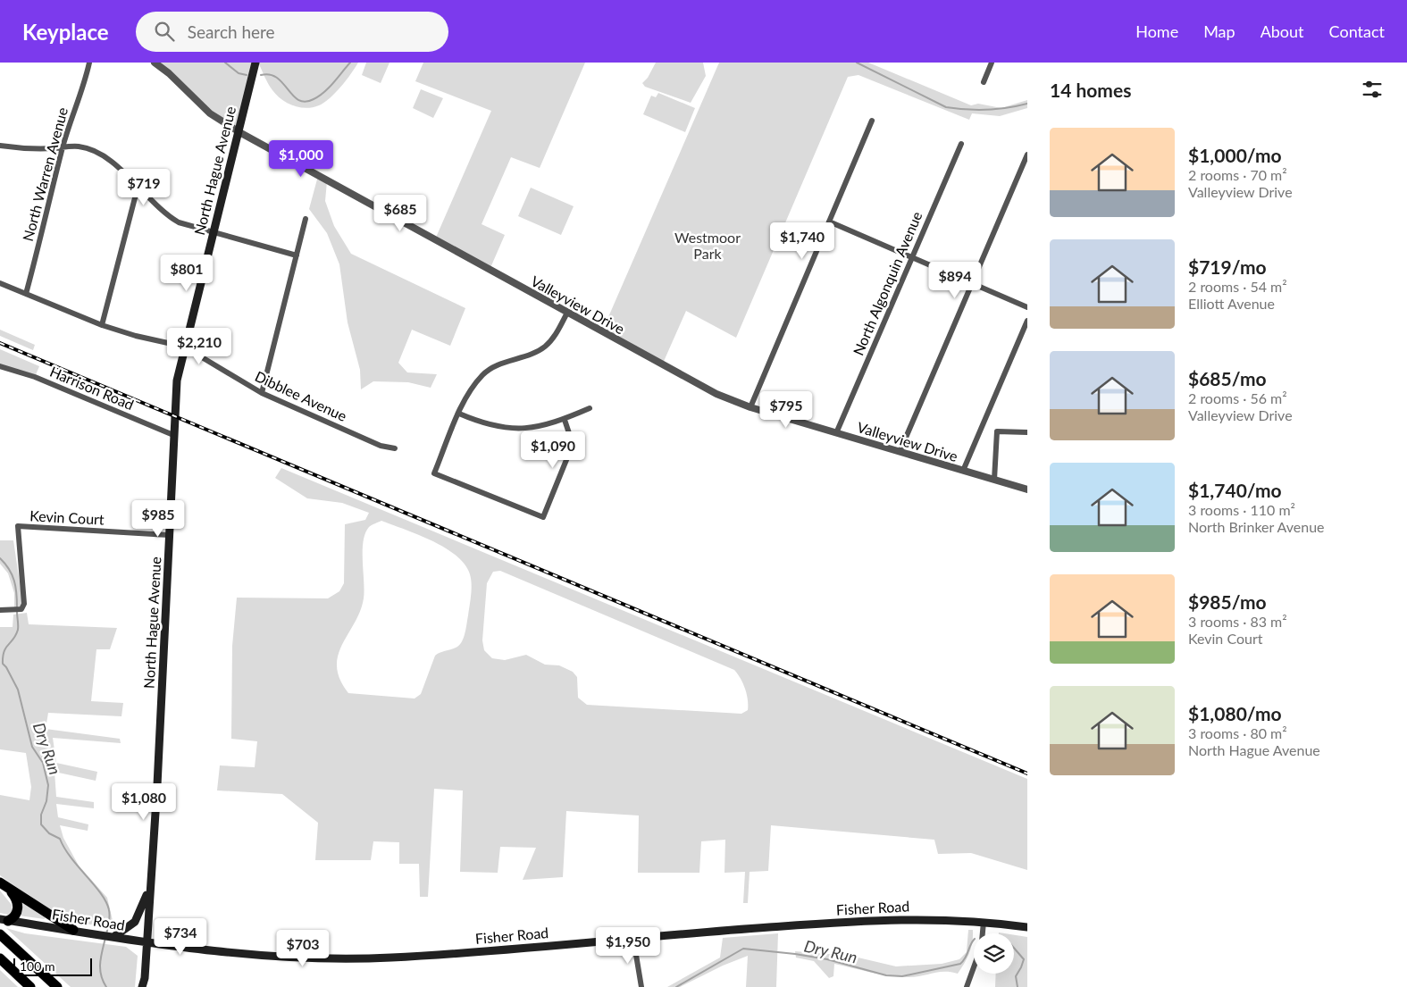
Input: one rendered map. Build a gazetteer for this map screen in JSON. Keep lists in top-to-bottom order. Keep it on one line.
{"streets":{"main road":["North Hague Avenue","Fisher Road"],"street":["North Warren Avenue","North Algonquin Avenue","Valleyview Drive","Harrison Road","Dibblee Avenue","Kevin Court"]},"crossings":[["North Hague Avenue","Valleyview Drive"],["North Hague Avenue","Harrison Road"],["North Hague Avenue","Dibblee Avenue"],["North Hague Avenue","Kevin Court"],["North Hague Avenue","Fisher Road"],["North Warren Avenue","Dibblee Avenue"],["North Algonquin Avenue","Valleyview Drive"]],"water":["Dry Run"],"parks":["Westmoor Park"],"scale_bar":"100 m","page":{"header":"Keyplace","search":"Search here","nav":["Home","Map","About","Contact"],"heading":"14 homes","list":[{"name":"$1,000/mo","note":"2 rooms · 70 m² · Valleyview Drive"},{"name":"$719/mo","note":"2 rooms · 54 m² · Elliott Avenue"},{"name":"$685/mo","note":"2 rooms · 56 m² · Valleyview Drive"},{"name":"$1,740/mo","note":"3 rooms · 110 m² · North Brinker Avenue"},{"name":"$985/mo","note":"3 rooms · 83 m² · Kevin Court"},{"name":"$1,080/mo","note":"3 rooms · 80 m² · North Hague Avenue"}],"price":["$1,000","$719","$685","$1,740","$801","$894","$2,210","$795","$1,090","$985","$1,080","$734","$1,950","$703"],"scale":"100 m"}}
